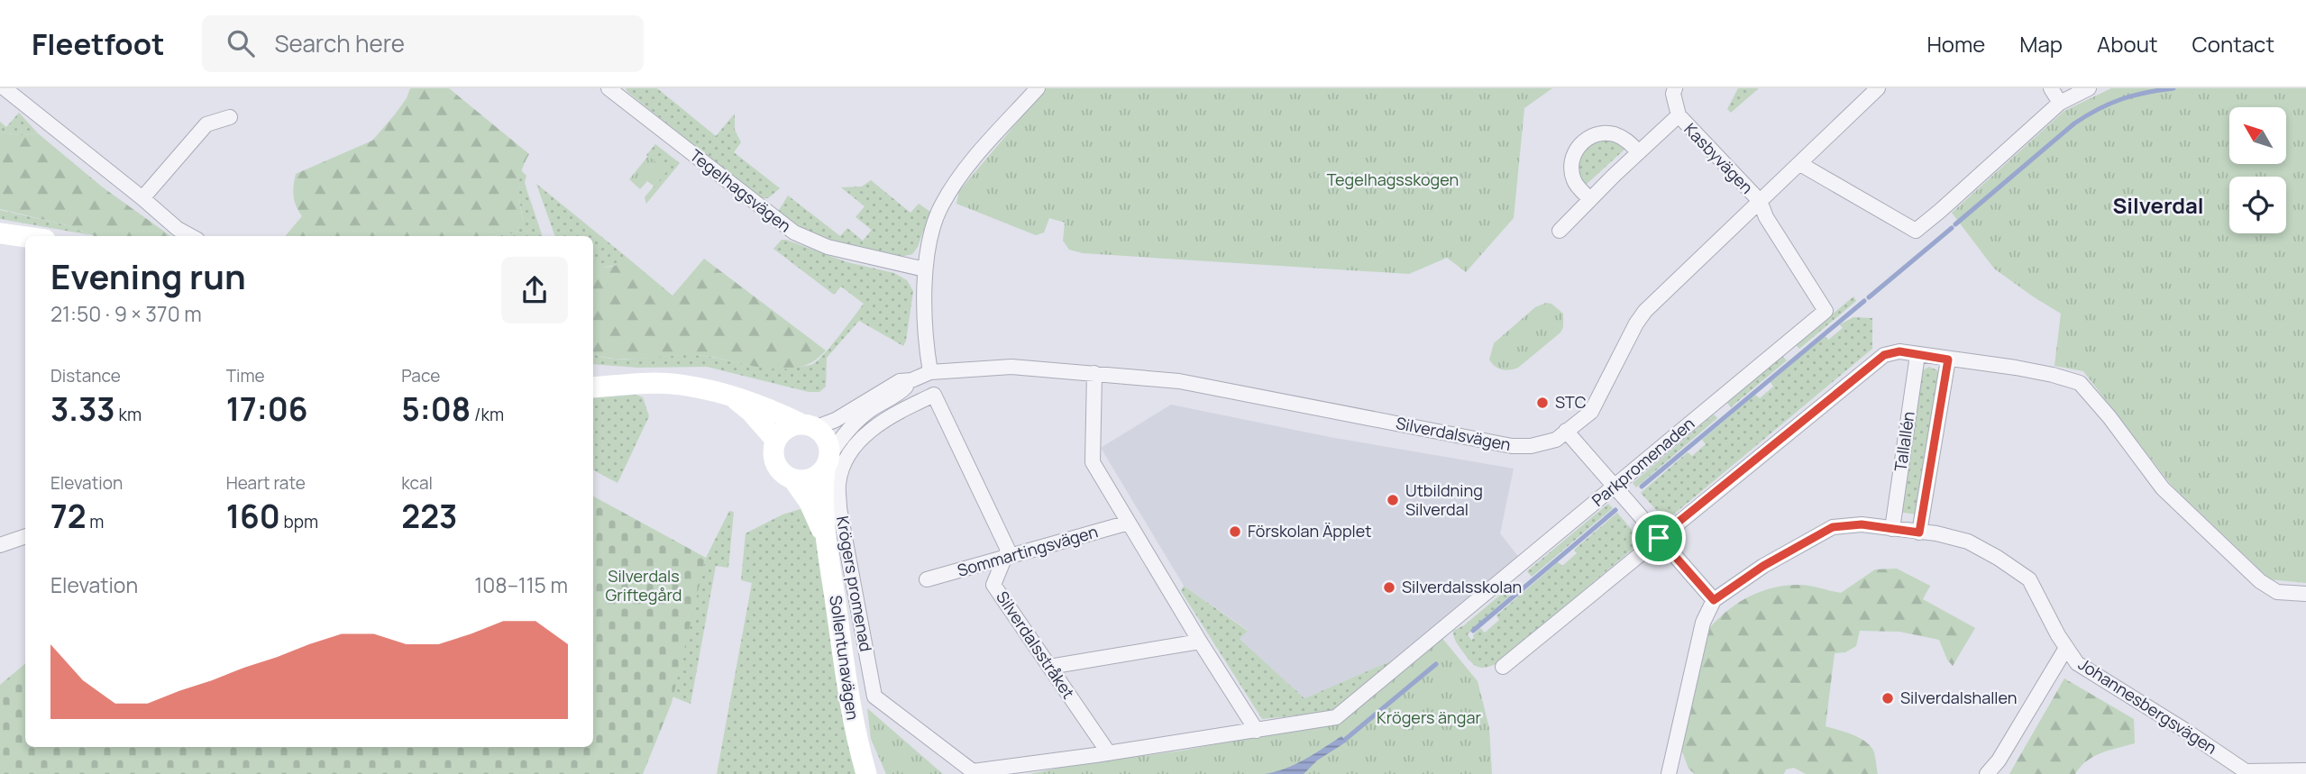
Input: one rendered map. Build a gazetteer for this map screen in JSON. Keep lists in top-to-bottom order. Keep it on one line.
{"streets":{"street":["Kasbyvägen","Tegelhagsvägen","Silverdalsvägen","Tallallén","Parkpromenaden","Sommartingsvägen","Krögers promenad","Silverdalsstråket","Sollentunavägen","Johannesbergsvägen"]},"crossings":[["Kasbyvägen","Silverdalsvägen"],["Kasbyvägen","Parkpromenaden"],["Silverdalsvägen","Sollentunavägen"],["Tallallén","Johannesbergsvägen"],["Parkpromenaden","Krögers promenad"],["Parkpromenaden","Silverdalsstråket"],["Sommartingsvägen","Krögers promenad"],["Sommartingsvägen","Silverdalsstråket"],["Krögers promenad","Silverdalsstråket"]],"districts":["Silverdal"],"parks":["Tegelhagsskogen","Silverdals Griftegård","Krögers ängar"],"places":["STC","Utbildning Silverdal","Förskolan Äpplet","Silverdalsskolan","Silverdalshallen"],"north":"top left","page":{"header":"Fleetfoot","search":"Search here","nav":["Home","Map","About","Contact"],"heading":["Evening run","21:50 · 9 × 370 m"],"stats":[["Distance","3.33 km"],["Time","17:06"],["Pace","5:08 /km"],["Elevation","72 m"],["Heart rate","160 bpm"],["kcal","223"]],"chart":["Elevation","108–115 m"]}}
